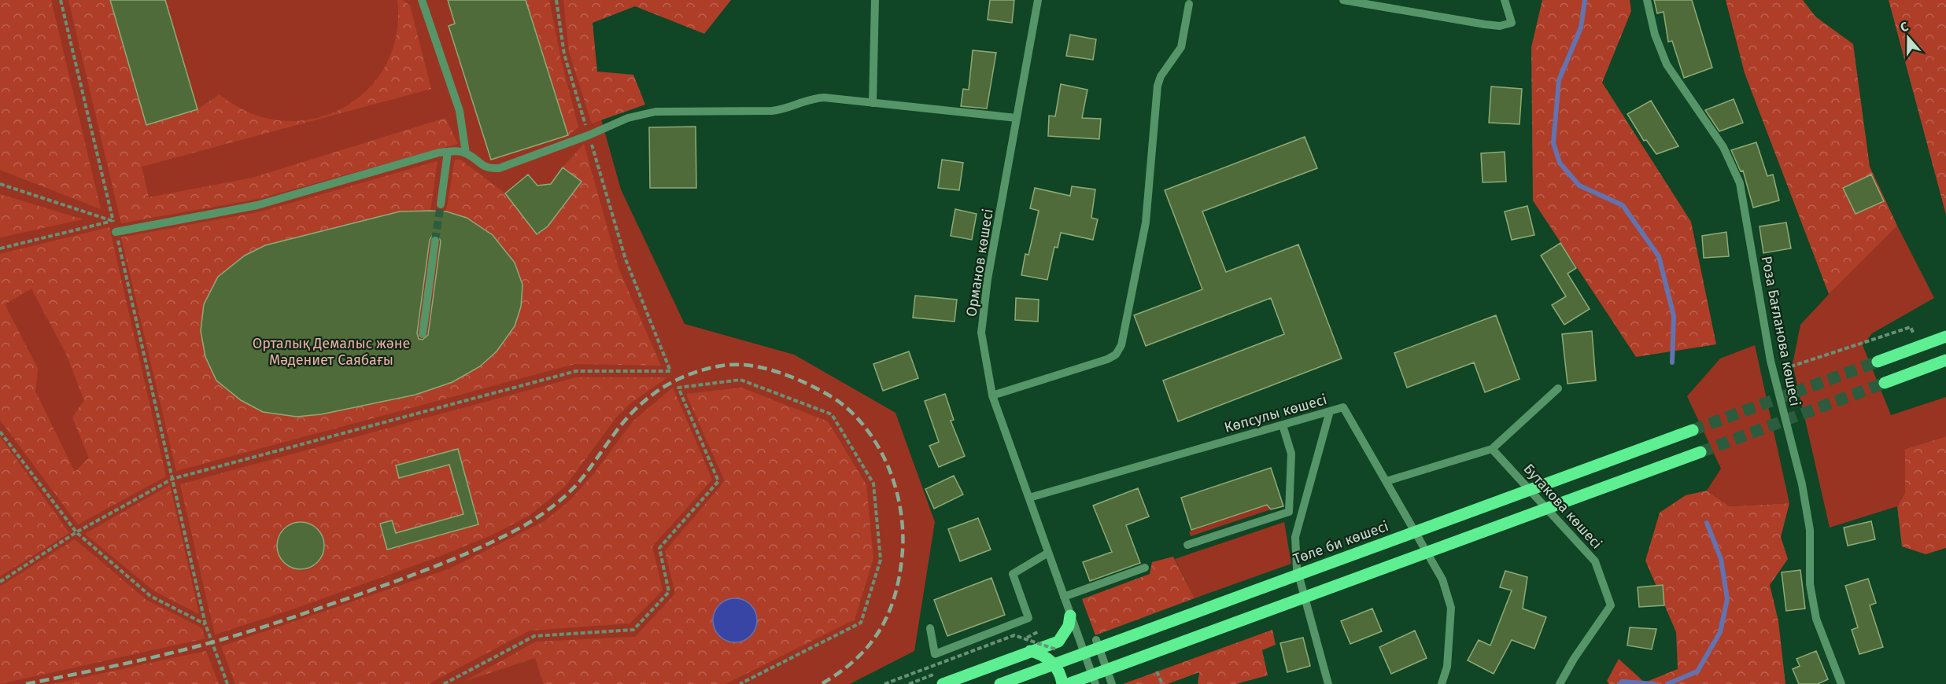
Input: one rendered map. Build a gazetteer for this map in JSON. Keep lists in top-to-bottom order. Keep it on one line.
{"streets":{"main road":["Төле би көшесі"],"street":["Орманов көшесі","Роза Бағланова көшесі","Көпсулы көшесі","Бутакова көшесі"]},"crossings":[["Орманов көшесі","Көпсулы көшесі"]],"parks":["Орталық Демалыс және Мәдениет Саябағы"],"north":"top"}
